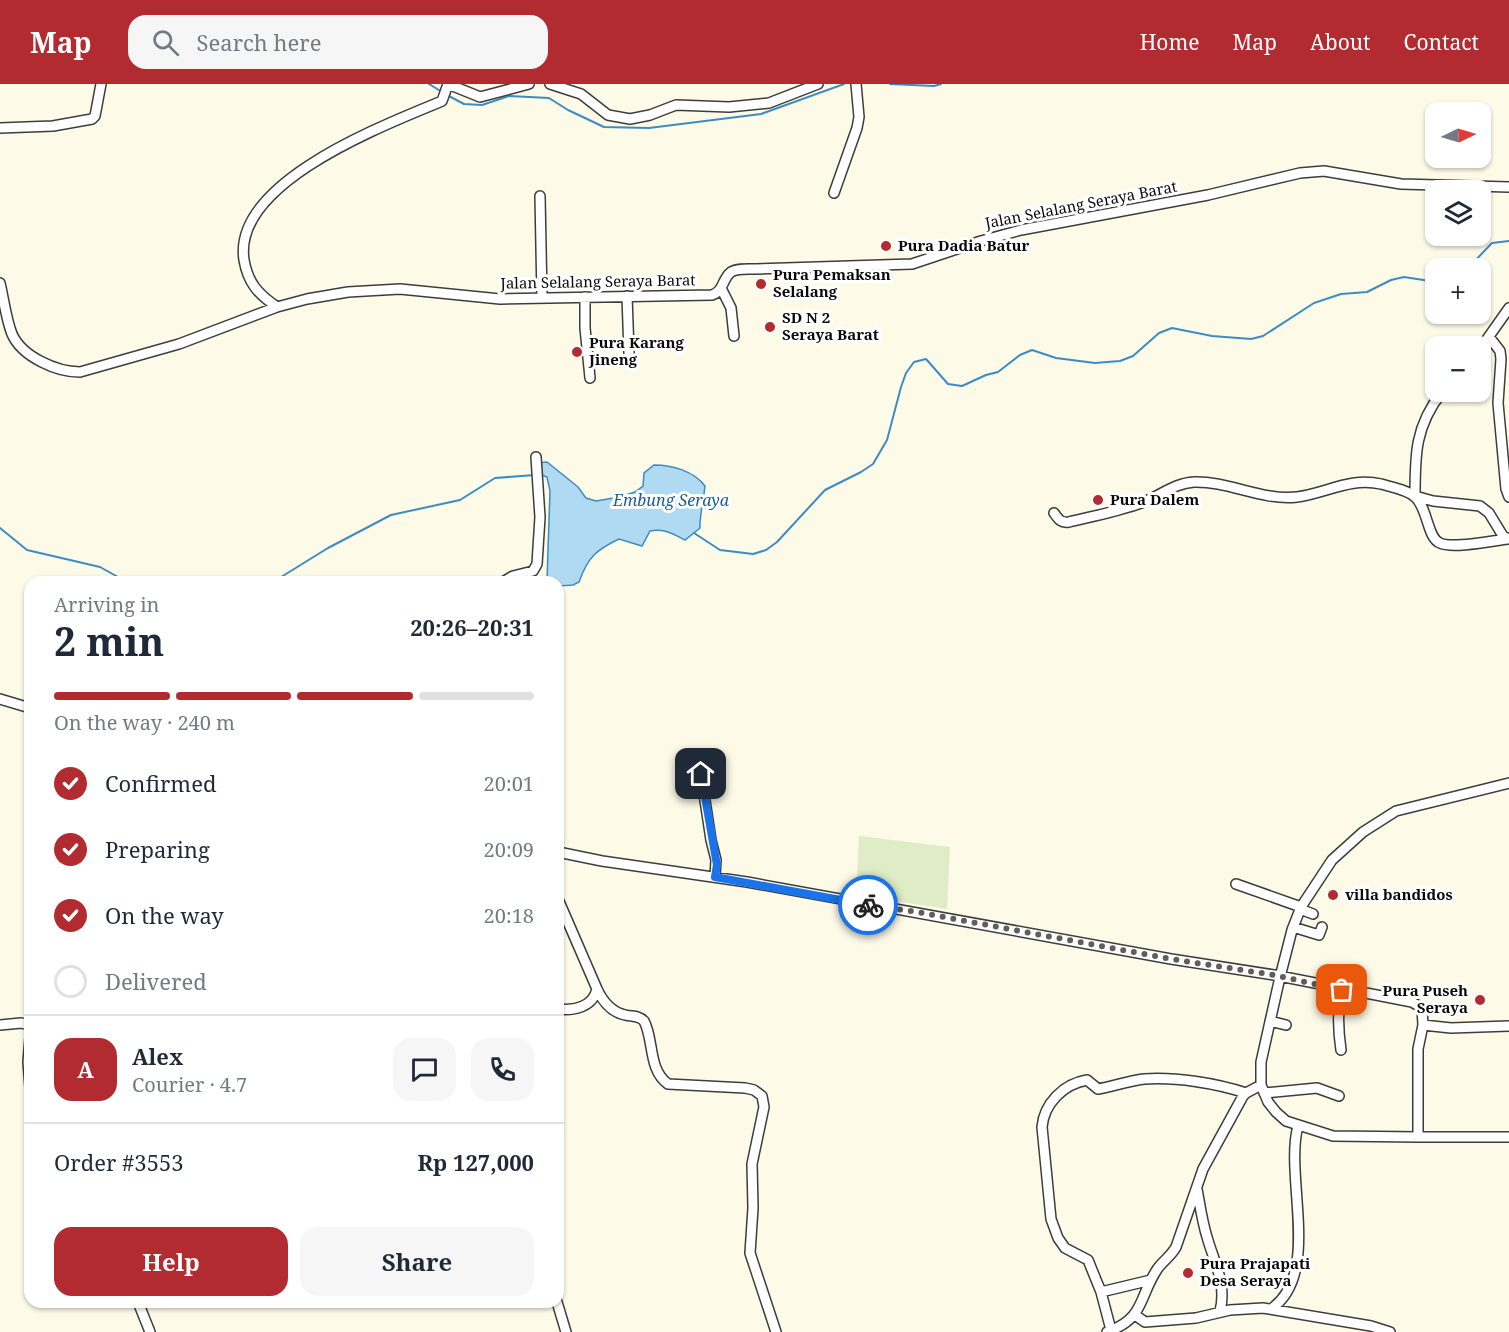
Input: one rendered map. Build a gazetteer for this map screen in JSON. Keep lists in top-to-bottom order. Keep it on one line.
{"streets":{"street":["Jalan Selalang Seraya Barat"]},"water":["Embung Seraya"],"places":["Pura Dadia Batur","Pura Pemaksan Selalang","SD N 2 Seraya Barat","Pura Karang Jineng","Pura Dalem","villa bandidos","Pura Puseh Seraya","Pura Prajapati Desa Seraya"],"north":"right","page":{"header":"Map","search":"Search here","nav":["Home","Map","About","Contact"],"map_buttons":["+","−"],"heading":["2 min","Arriving in","20:26–20:31"],"panel":["Alex","Courier · 4.7","Order #3553","Rp 127,000"],"bar":"On the way · 240 m","list":[["Confirmed","20:01"],["Preparing","20:09"],["On the way","20:18"],"Delivered"],"round":"A","buttons":["Help","Share"]}}
